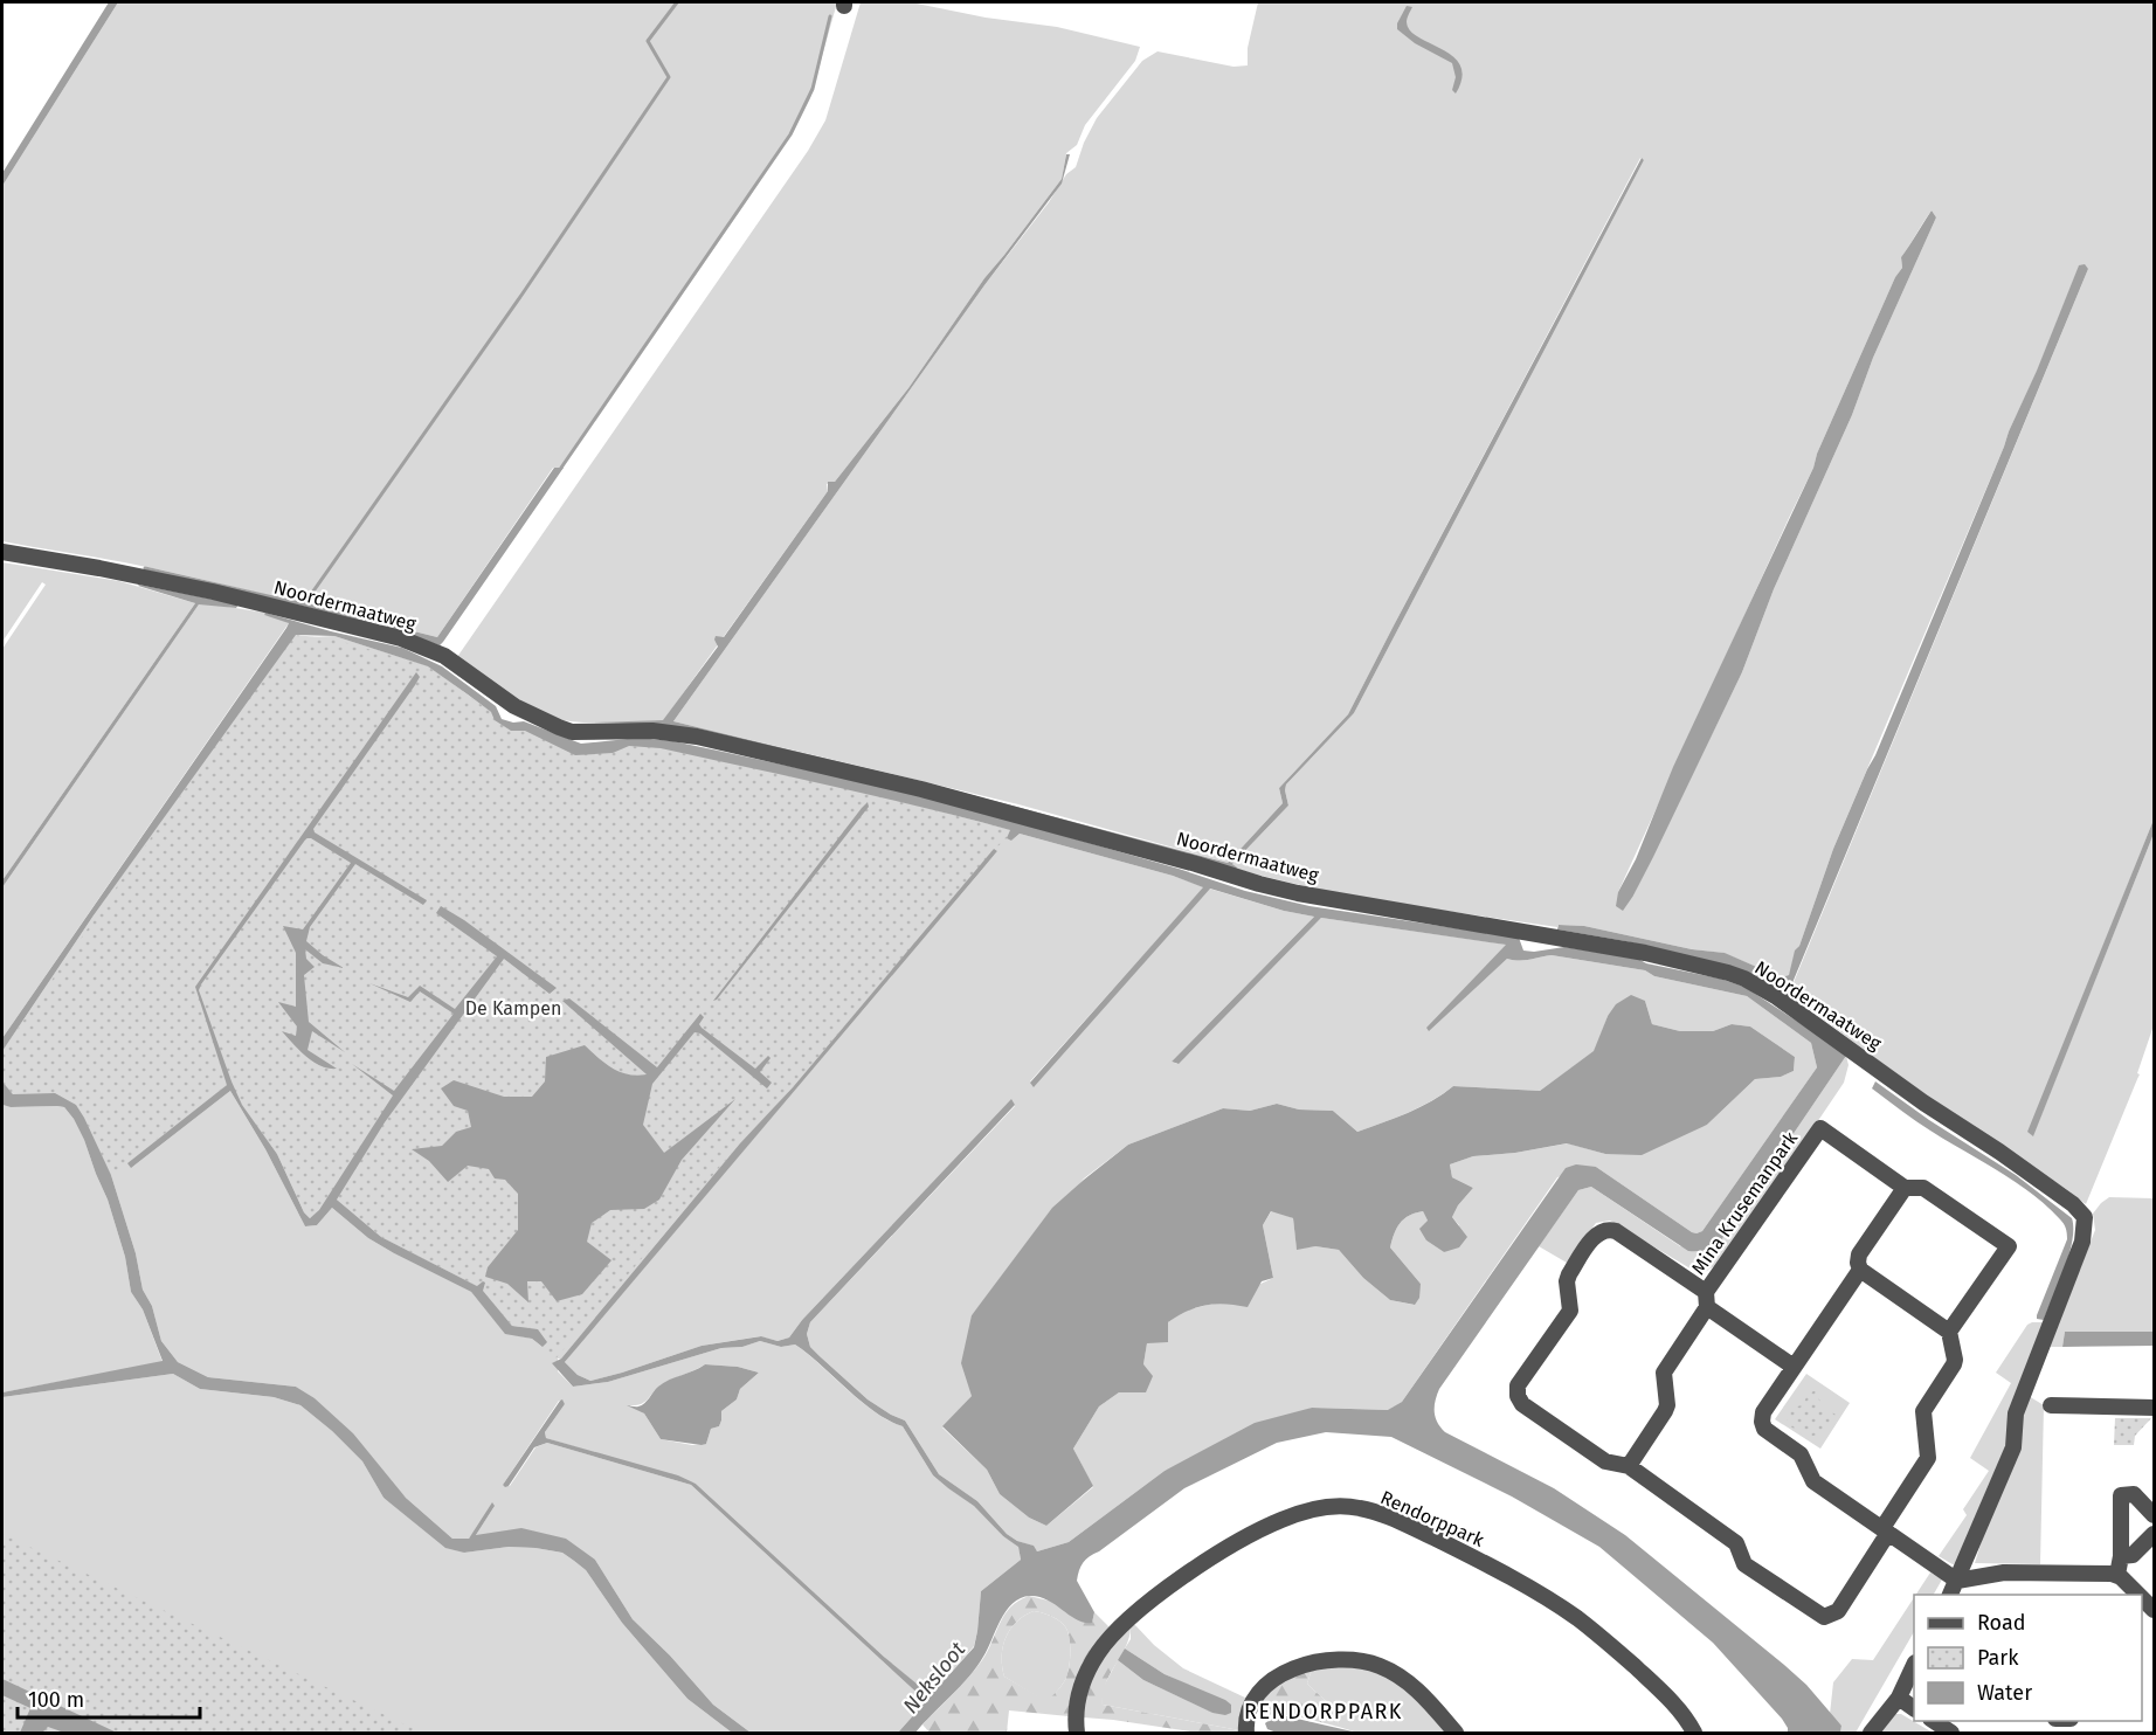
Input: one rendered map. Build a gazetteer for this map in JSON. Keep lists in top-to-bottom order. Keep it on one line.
{"streets":{"street":["Noordermaatweg","Mina Krusemanpark","Rendorppark"]},"districts":["RENDORPPARK"],"water":["Neksloot"],"parks":["De Kampen"],"legend":["Road","Park","Water"],"scale_bar":"100 m"}
